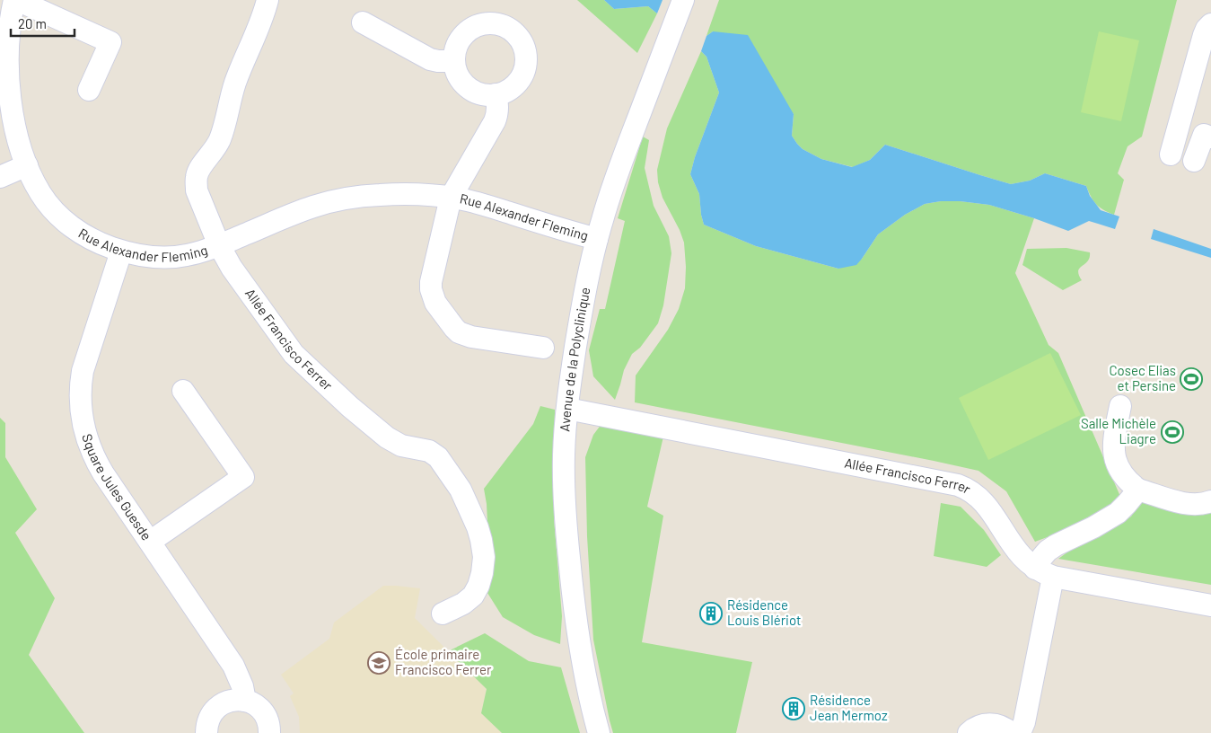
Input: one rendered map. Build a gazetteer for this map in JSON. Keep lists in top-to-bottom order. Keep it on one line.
{"streets":{"street":["Rue Alexander Fleming","Allée Francisco Ferrer","Avenue de la Polyclinique","Square Jules Guesde"]},"crossings":[["Rue Alexander Fleming","Allée Francisco Ferrer"],["Rue Alexander Fleming","Avenue de la Polyclinique"],["Rue Alexander Fleming","Square Jules Guesde"],["Allée Francisco Ferrer","Avenue de la Polyclinique"]],"places":{"sports":["Cosec Elias et Persine","Salle Michèle Liagre"],"building":["Résidence Louis Blériot","Résidence Jean Mermoz"],"school or university":["École primaire Francisco Ferrer"]},"scale_bar":"20 m"}
